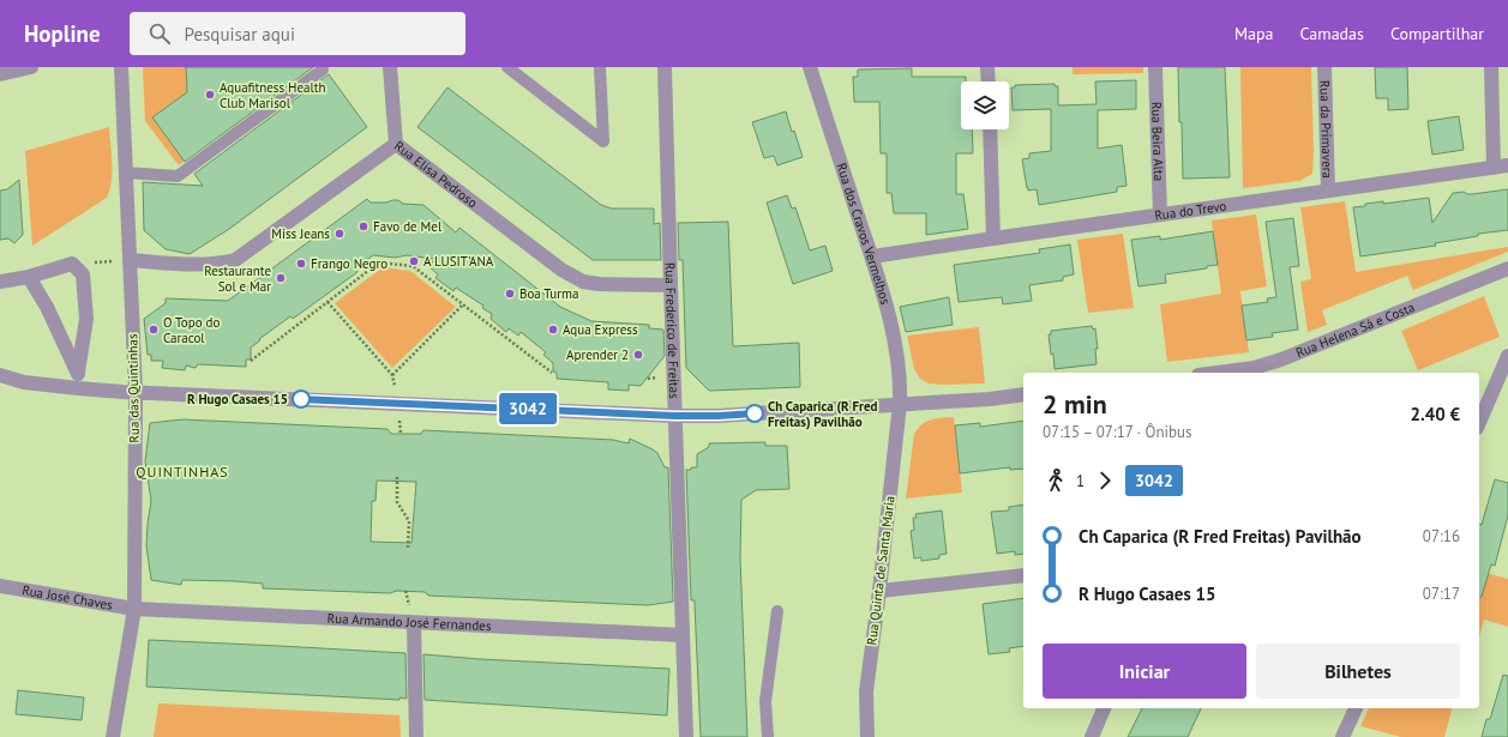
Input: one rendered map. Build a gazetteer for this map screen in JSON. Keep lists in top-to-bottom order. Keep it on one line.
{"streets":{"street":["Rua da Primavera","Rua Beira Alta","Rua Elisa Pedroso","Rua do Trevo","Rua dos Cravos Vermelhos","Rua Helena Sá e Costa","Rua Frederico de Freitas","Rua das Quintinhas","Rua Quinta de Santa Maria","Rua José Chaves","Rua Armando José Fernandes"]},"crossings":[["Rua da Primavera","Rua do Trevo"],["Rua Beira Alta","Rua do Trevo"],["Rua Elisa Pedroso","Rua Frederico de Freitas"],["Rua Elisa Pedroso","Rua das Quintinhas"],["Rua do Trevo","Rua dos Cravos Vermelhos"],["Rua dos Cravos Vermelhos","Rua Quinta de Santa Maria"],["Rua Frederico de Freitas","Rua Armando José Fernandes"],["Rua das Quintinhas","Rua José Chaves"],["Rua das Quintinhas","Rua Armando José Fernandes"],["Rua José Chaves","Rua Armando José Fernandes"]],"districts":["QUINTINHAS"],"places":["Aquafitness Health Club Marisol","Favo de Mel","Miss Jeans","A LUSIT'ANA","Frango Negro","Restaurante Sol e Mar","Boa Turma","O Topo do Caracol","Aqua Express","Aprender 2","R Hugo Casaes 15","Ch Caparica (R Fred Freitas) Pavilhão"],"lines":["bus line 3042"],"page":{"header":"Hopline","search":"Pesquisar aqui","nav":["Mapa","Camadas","Compartilhar"],"on_map":"3042","heading":["2 min","07:15 – 07:17 · Ônibus","2.40 €"],"legs":["1","3042"],"list":[{"name":"Ch Caparica (R Fred Freitas) Pavilhão","value":"07:16"},{"name":"R Hugo Casaes 15","value":"07:17"}],"buttons":["Iniciar","Bilhetes"]}}
